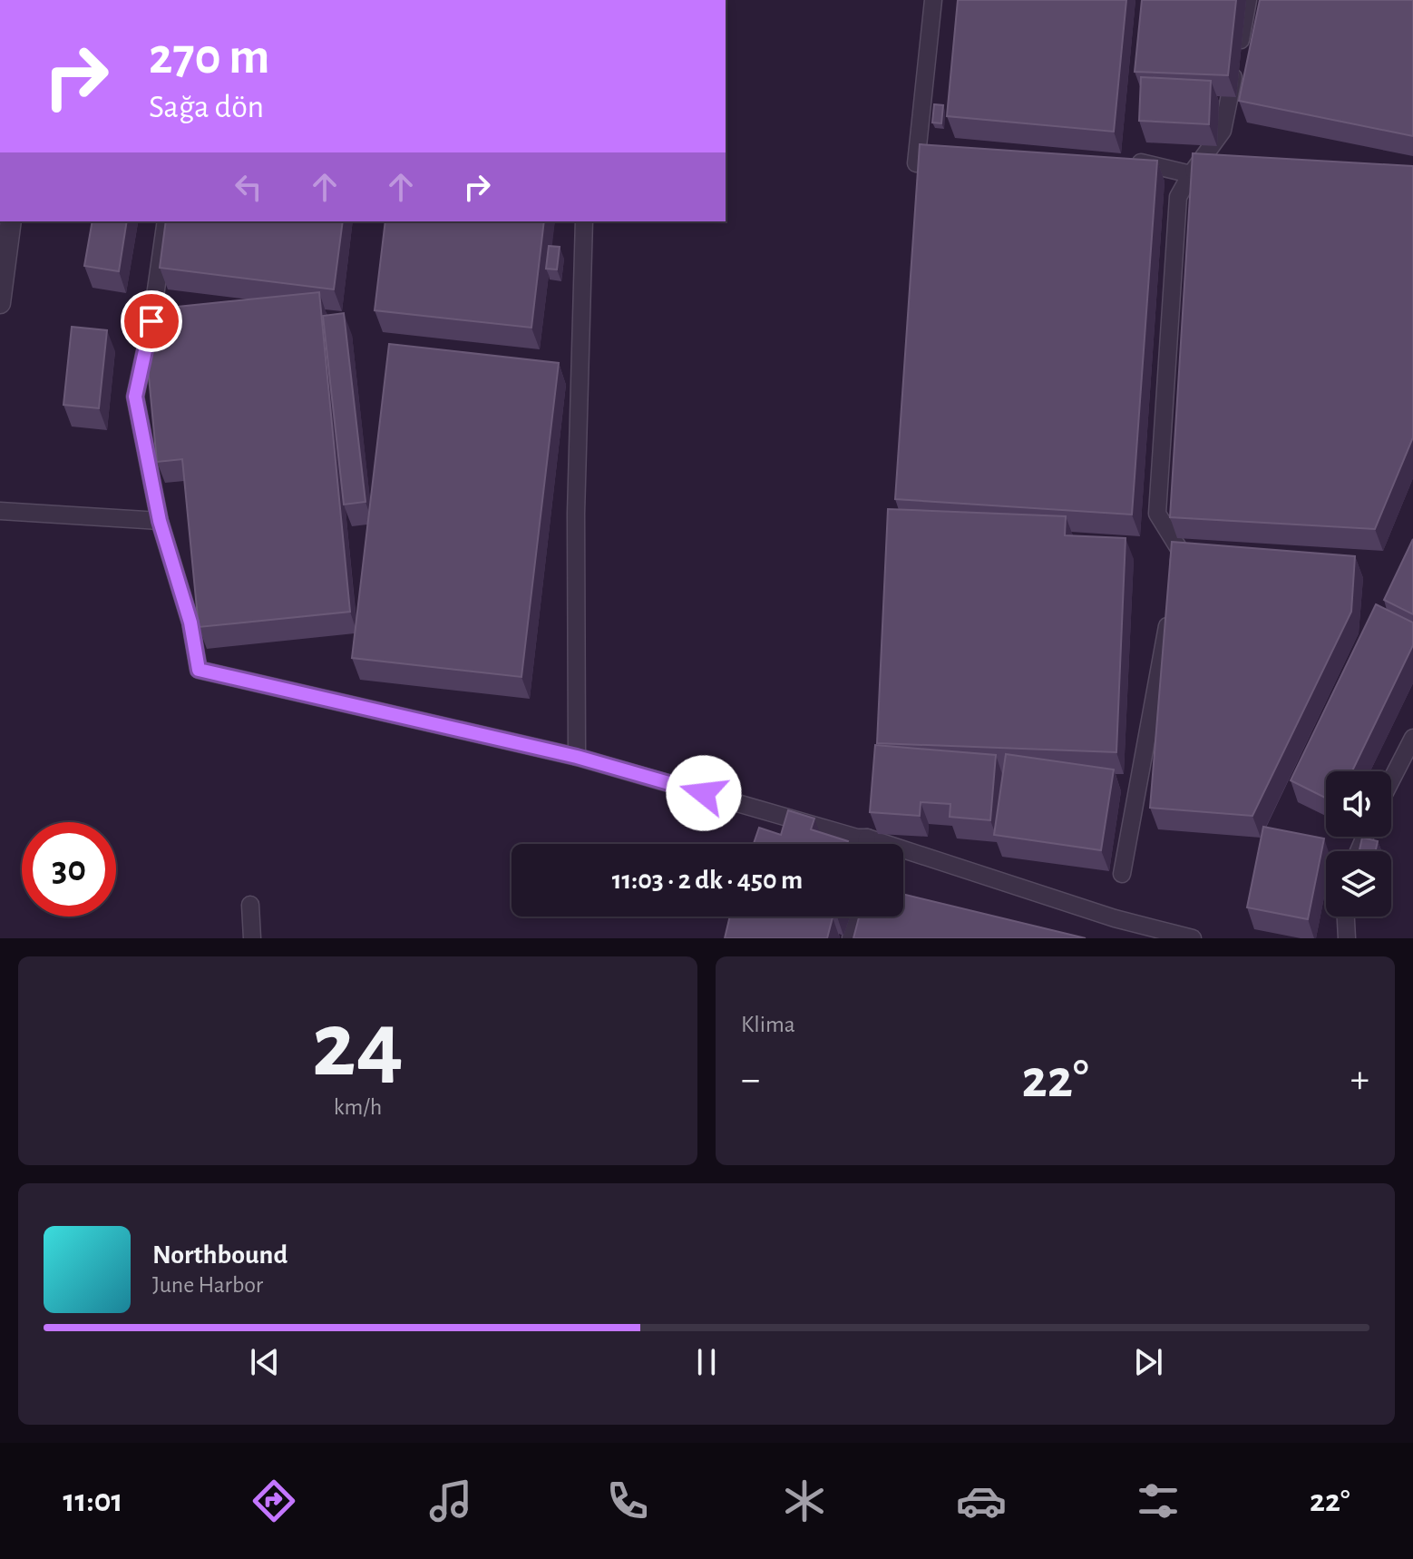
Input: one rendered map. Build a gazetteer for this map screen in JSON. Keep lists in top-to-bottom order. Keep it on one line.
{"page":{"turn":["270 m","Sağa dön"],"limit":"30","trip":"11:03 · 2 dk · 450 m","tile":[["24","km/h"],"Klima"],"heat":["−","22°","+"],"song":["Northbound","June Harbor"],"tabs":["11:01","22°"]}}
